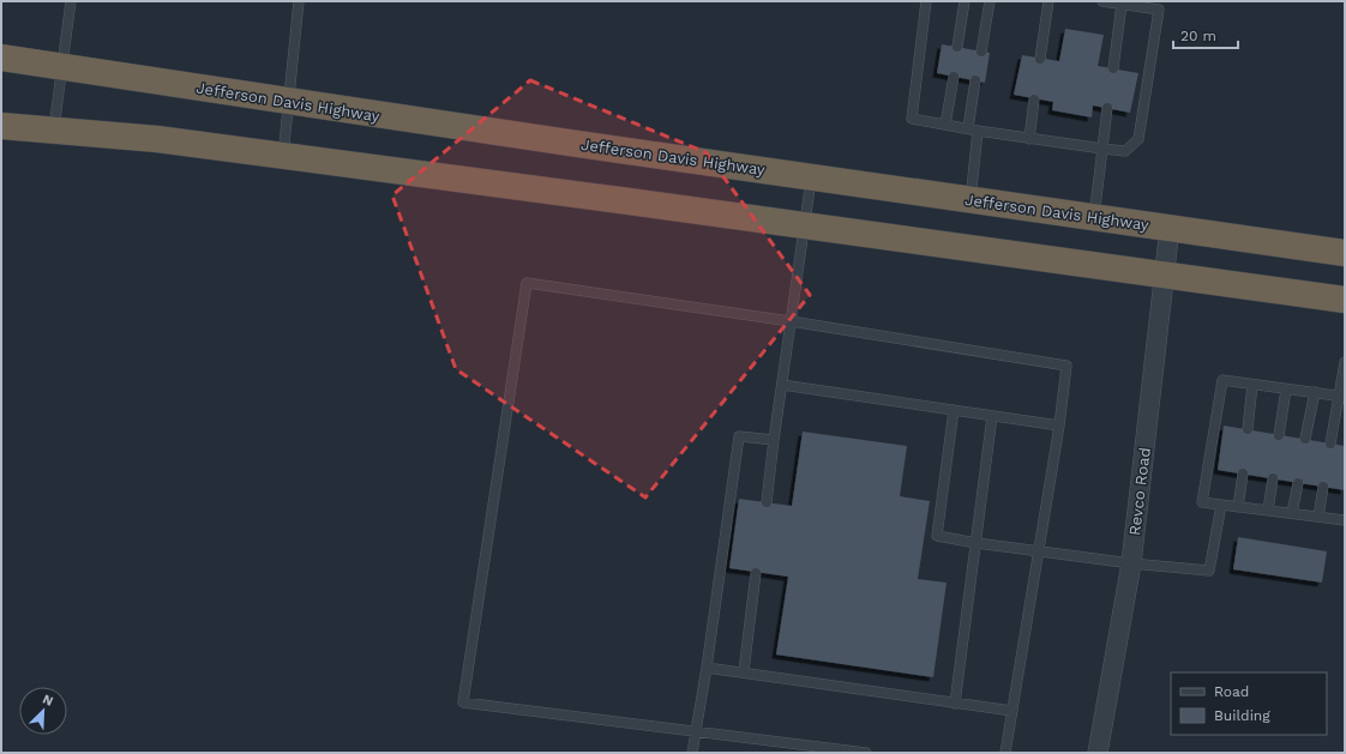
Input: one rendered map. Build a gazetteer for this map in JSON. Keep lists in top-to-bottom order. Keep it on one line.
{"streets":{"highway":["Jefferson Davis Highway"],"street":["Revco Road"]},"crossings":[["Jefferson Davis Highway","Revco Road"]],"legend":["Road","Building"],"scale_bar":"20 m","north":"top right"}
